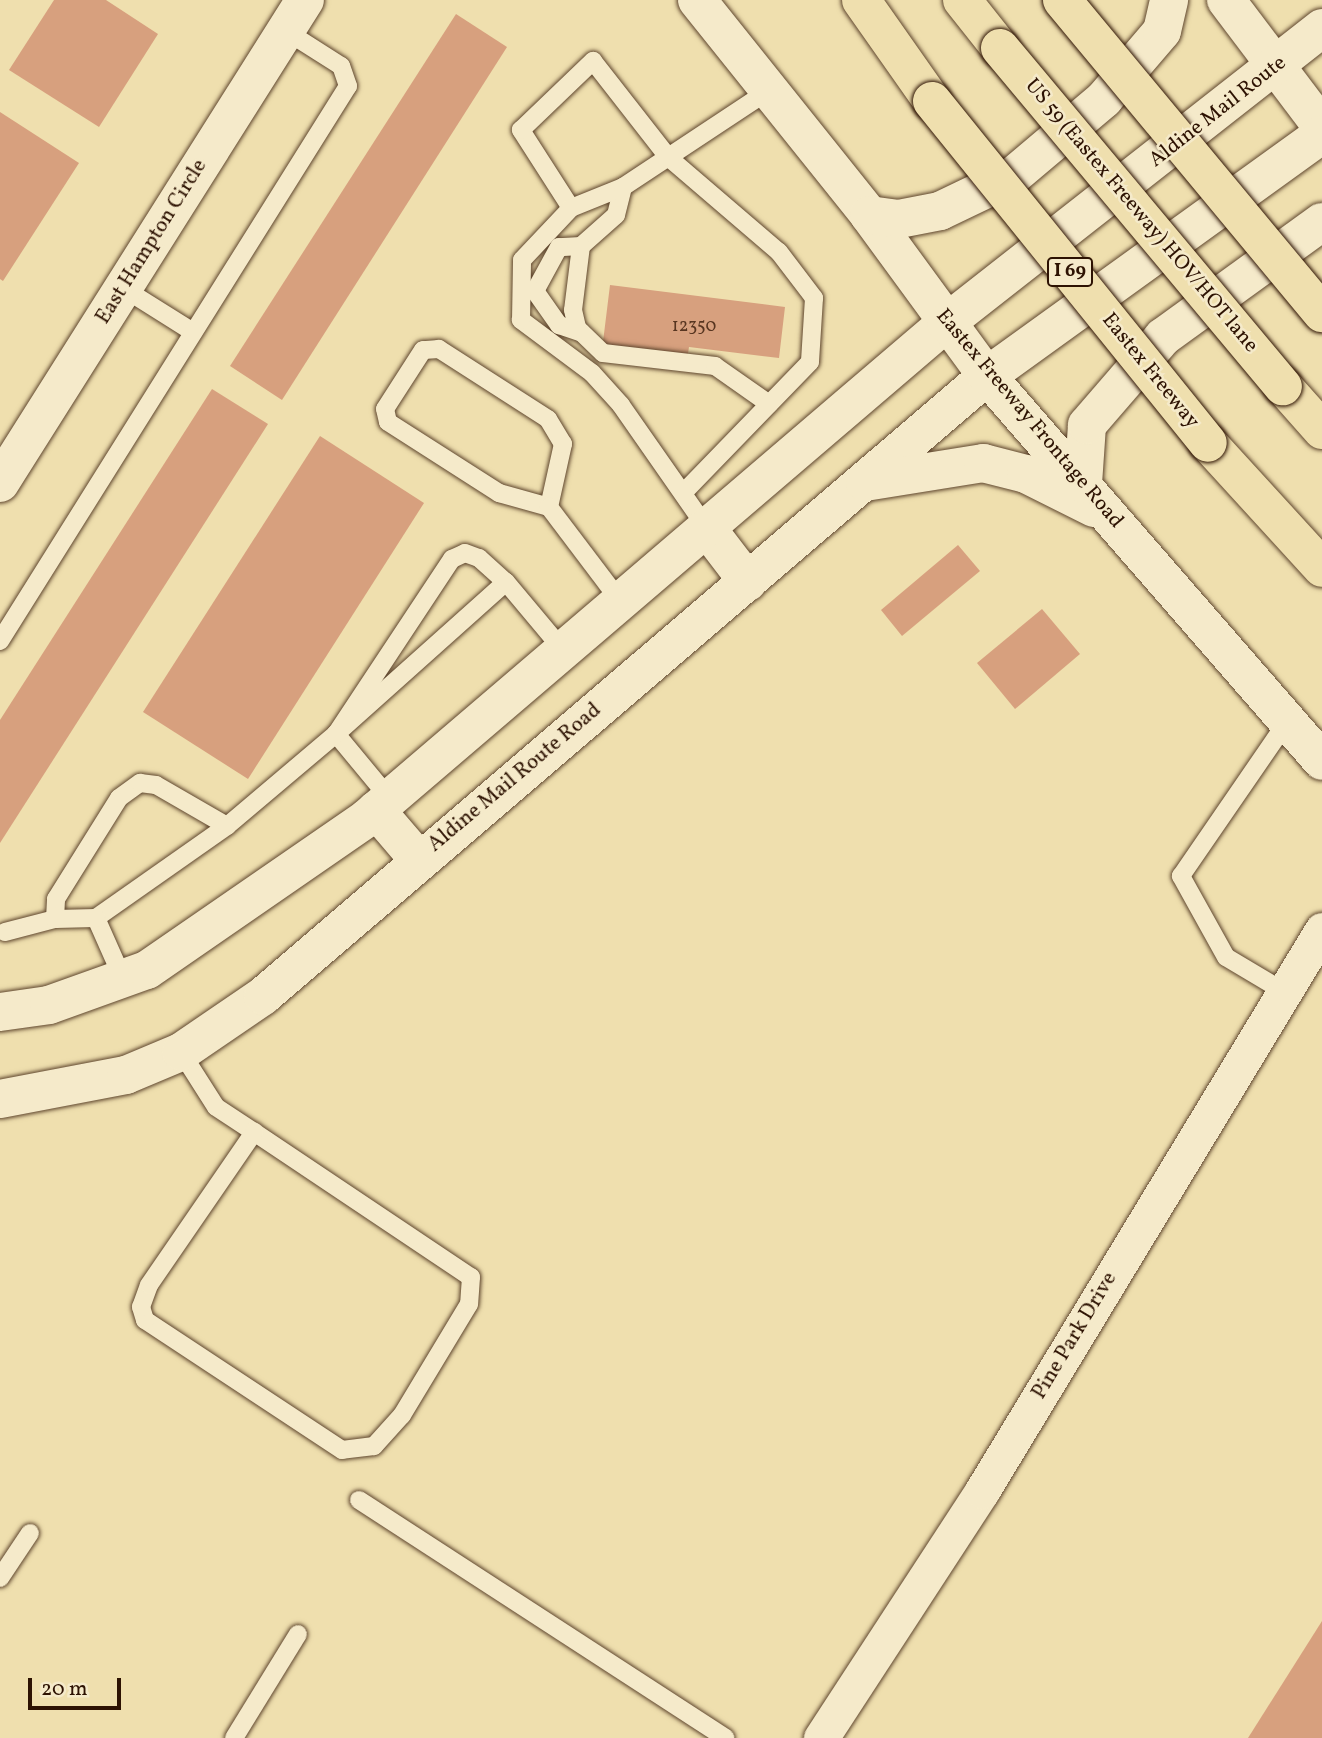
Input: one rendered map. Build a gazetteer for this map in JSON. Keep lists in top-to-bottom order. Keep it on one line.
{"streets":{"highway":["US 59 (Eastex Freeway) HOV/HOT lane","I 69","Eastex Freeway"],"street":["Aldine Mail Route","East Hampton Circle","Eastex Freeway Frontage Road","Aldine Mail Route Road","Pine Park Drive"]},"crossings":[["Aldine Mail Route","Eastex Freeway Frontage Road"],["Eastex Freeway Frontage Road","Aldine Mail Route Road"]],"house_numbers":["12350"],"scale_bar":"20 m"}
